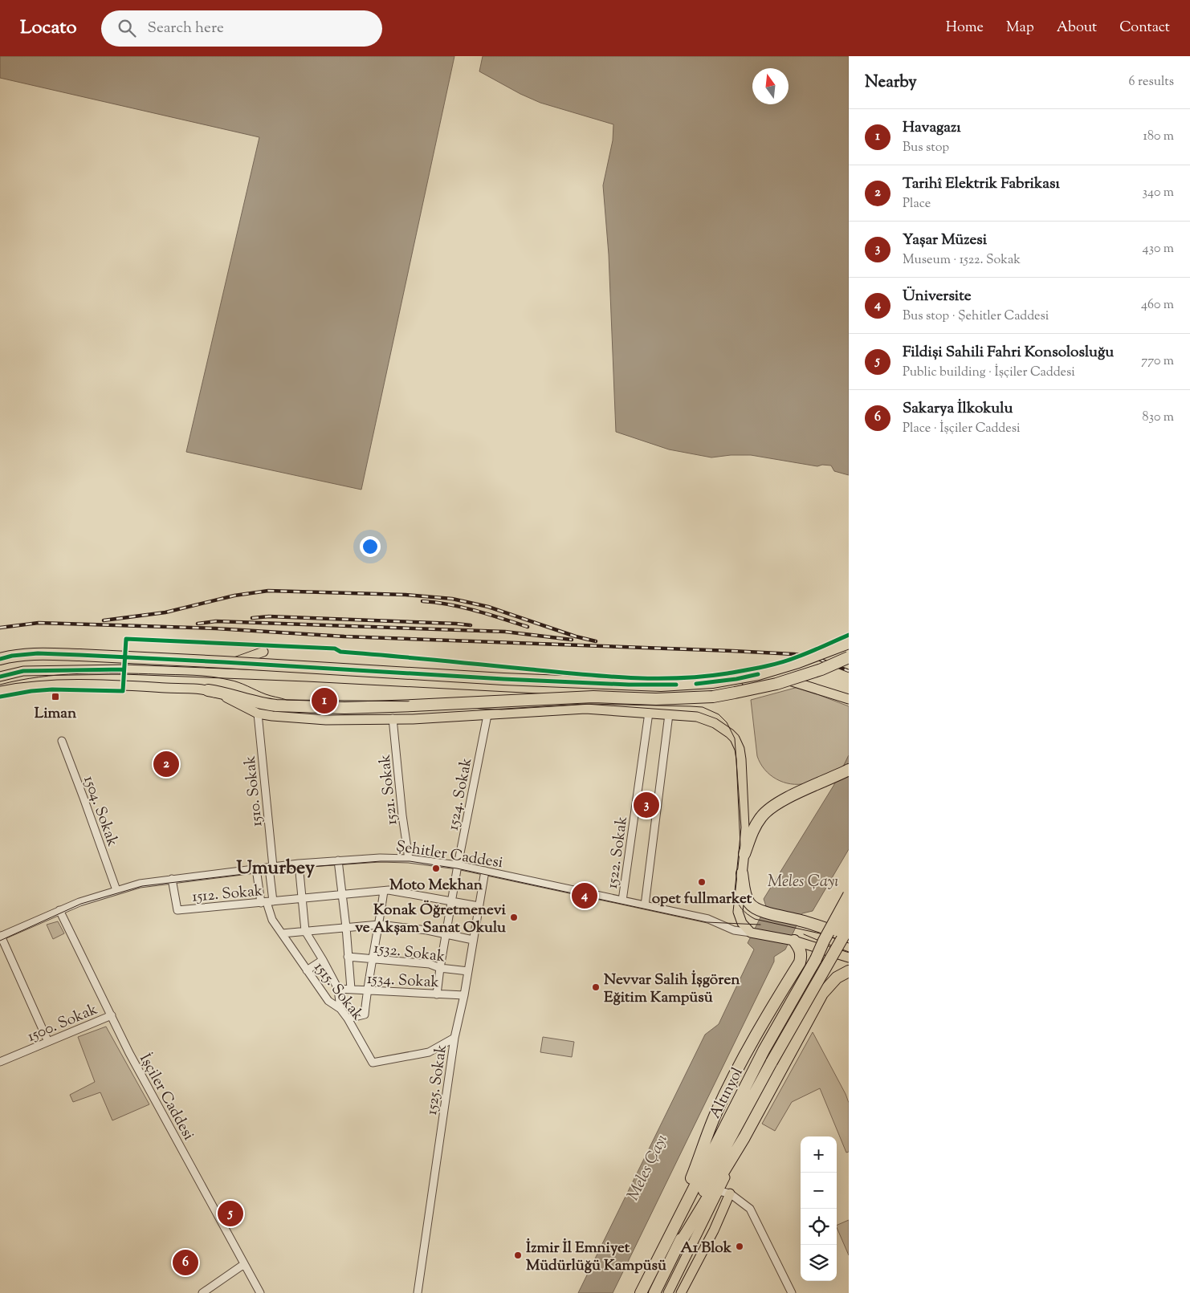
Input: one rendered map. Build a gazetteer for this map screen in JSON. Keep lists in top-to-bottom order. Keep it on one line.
{"streets":{"highway":["Altınyol"],"main road":["Şehitler Caddesi"],"street":["1521. Sokak","1510. Sokak","1524. Sokak","1504. Sokak","1522. Sokak","1512. Sokak","1532. Sokak","1534. Sokak","1515. Sokak","1500. Sokak","1525. Sokak","İşçiler Caddesi"]},"crossings":[["1521. Sokak","Şehitler Caddesi"],["1510. Sokak","Şehitler Caddesi"],["1510. Sokak","1512. Sokak"],["1510. Sokak","1515. Sokak"],["1524. Sokak","Şehitler Caddesi"],["1524. Sokak","1512. Sokak"],["1524. Sokak","1532. Sokak"],["1524. Sokak","1534. Sokak"],["1504. Sokak","Şehitler Caddesi"],["1522. Sokak","Şehitler Caddesi"],["Şehitler Caddesi","1512. Sokak"],["Şehitler Caddesi","1515. Sokak"],["Şehitler Caddesi","1525. Sokak"],["Şehitler Caddesi","İşçiler Caddesi"],["1512. Sokak","1515. Sokak"],["1512. Sokak","1525. Sokak"],["1532. Sokak","1525. Sokak"],["1534. Sokak","1525. Sokak"],["1515. Sokak","1525. Sokak"],["1500. Sokak","İşçiler Caddesi"]],"districts":["Umurbey"],"water":["Meles Çayı"],"places":{"transit":["Liman"],"other":["Moto Mekhan","opet fullmarket","Konak Öğretmenevi ve Akşam Sanat Okulu","Nevvar Salih İşgören Eğitim Kampüsü","A1 Blok","İzmir İl Emniyet Müdürlüğü Kampüsü"]},"north":"top","page":{"header":"Locato","search":"Search here","nav":["Home","Map","About","Contact"],"heading":["Nearby","6 results"],"list":[{"mark":"1","name":"Havagazı","note":"Bus stop","value":"180 m"},{"mark":"2","name":"Tarihî Elektrik Fabrikası","note":"Place","value":"340 m"},{"mark":"3","name":"Yaşar Müzesi","note":"Museum · 1522. Sokak","value":"430 m"},{"mark":"4","name":"Üniversite","note":"Bus stop · Şehitler Caddesi","value":"460 m"},{"mark":"5","name":"Fildişi Sahili Fahri Konsolosluğu","note":"Public building · İşçiler Caddesi","value":"770 m"},{"mark":"6","name":"Sakarya İlkokulu","note":"Place · İşçiler Caddesi","value":"830 m"}],"pins":["1","2","3","4","5","6"],"map_buttons":["+","−"]}}
